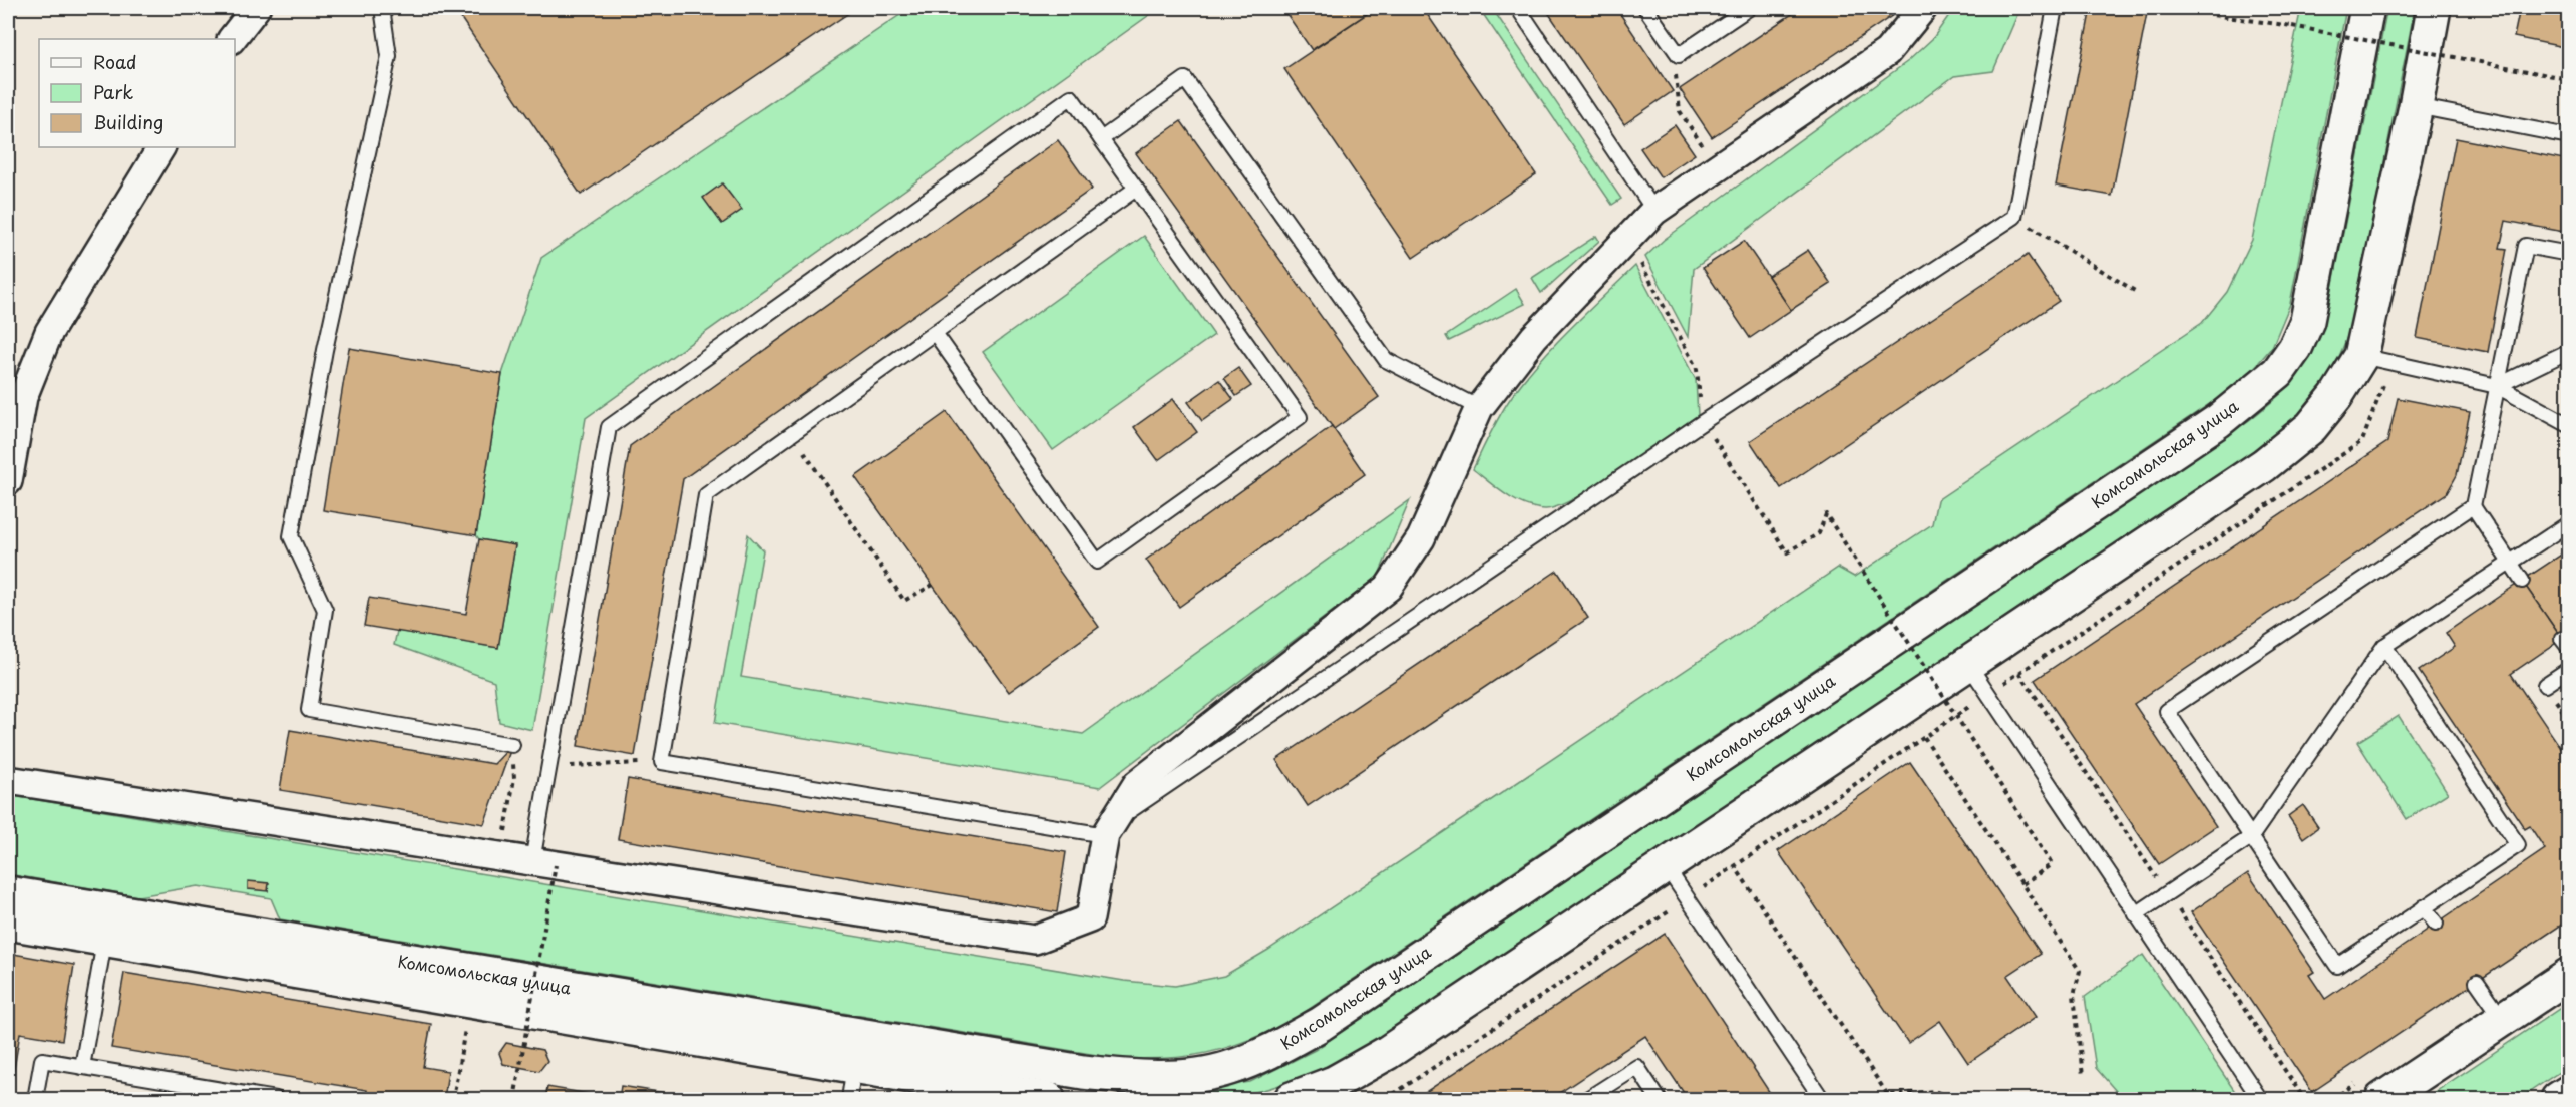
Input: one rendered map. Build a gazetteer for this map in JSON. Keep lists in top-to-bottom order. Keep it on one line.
{"streets":{"street":["Комсомольская улица"]},"legend":["Road","Park","Building"]}
